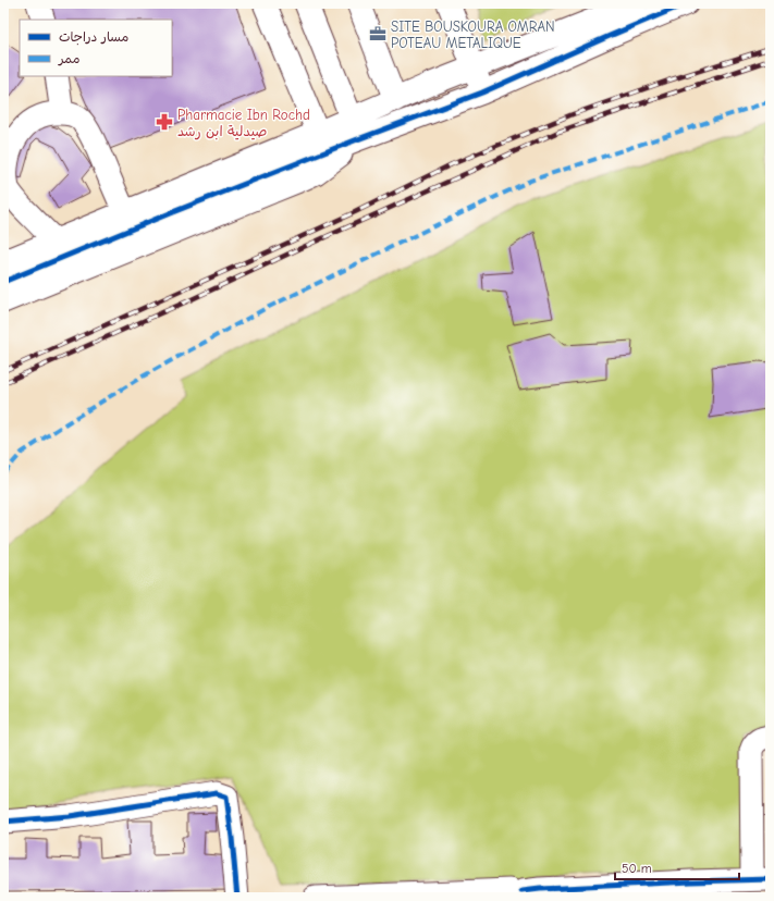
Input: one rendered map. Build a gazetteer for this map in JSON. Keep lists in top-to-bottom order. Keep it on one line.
{"places":{"office":["SITE BOUSKOURA OMRAN POTEAU METALIQUE"],"pharmacy":["Pharmacie Ibn Rochd صيدلية ابن رشد"]},"legend":["مسار دراجات","ممر"],"scale_bar":"50 m"}
